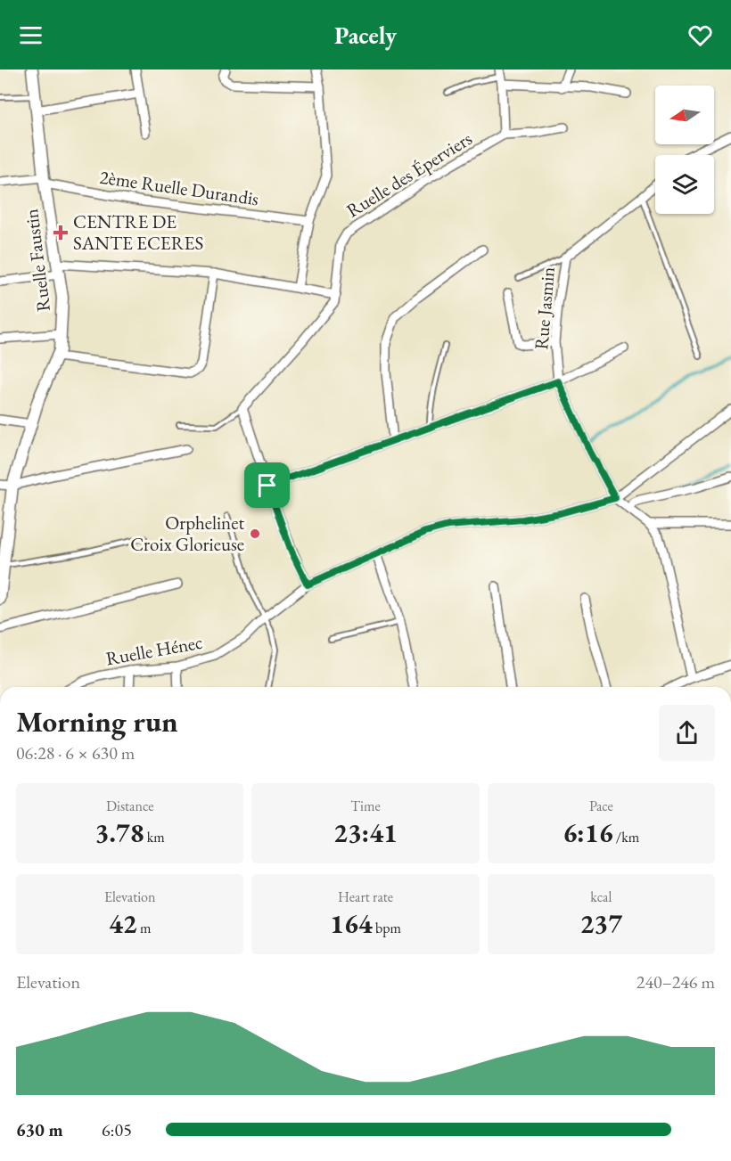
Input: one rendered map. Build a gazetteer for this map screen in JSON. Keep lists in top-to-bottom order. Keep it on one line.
{"streets":{"street":["Ruelle des Éperviers","2ème Ruelle Durandis","Ruelle Faustin","Rue Jasmin","Ruelle Hénec"]},"crossings":[["2ème Ruelle Durandis","Ruelle Faustin"],["Rue Jasmin","Ruelle Hénec"]],"places":{"health":["CENTRE DE SANTE ECERES"],"other":["Orphelinet Croix Glorieuse"]},"north":"left","page":{"header":"Pacely","heading":["Morning run","06:28 · 6 × 630 m"],"stats":[["Distance","3.78 km"],["Time","23:41"],["Pace","6:16 /km"],["Elevation","42 m"],["Heart rate","164 bpm"],["kcal","237"]],"chart":["Elevation","240–246 m"],"list":[{"name":"630 m","note":"6:05"}]}}
